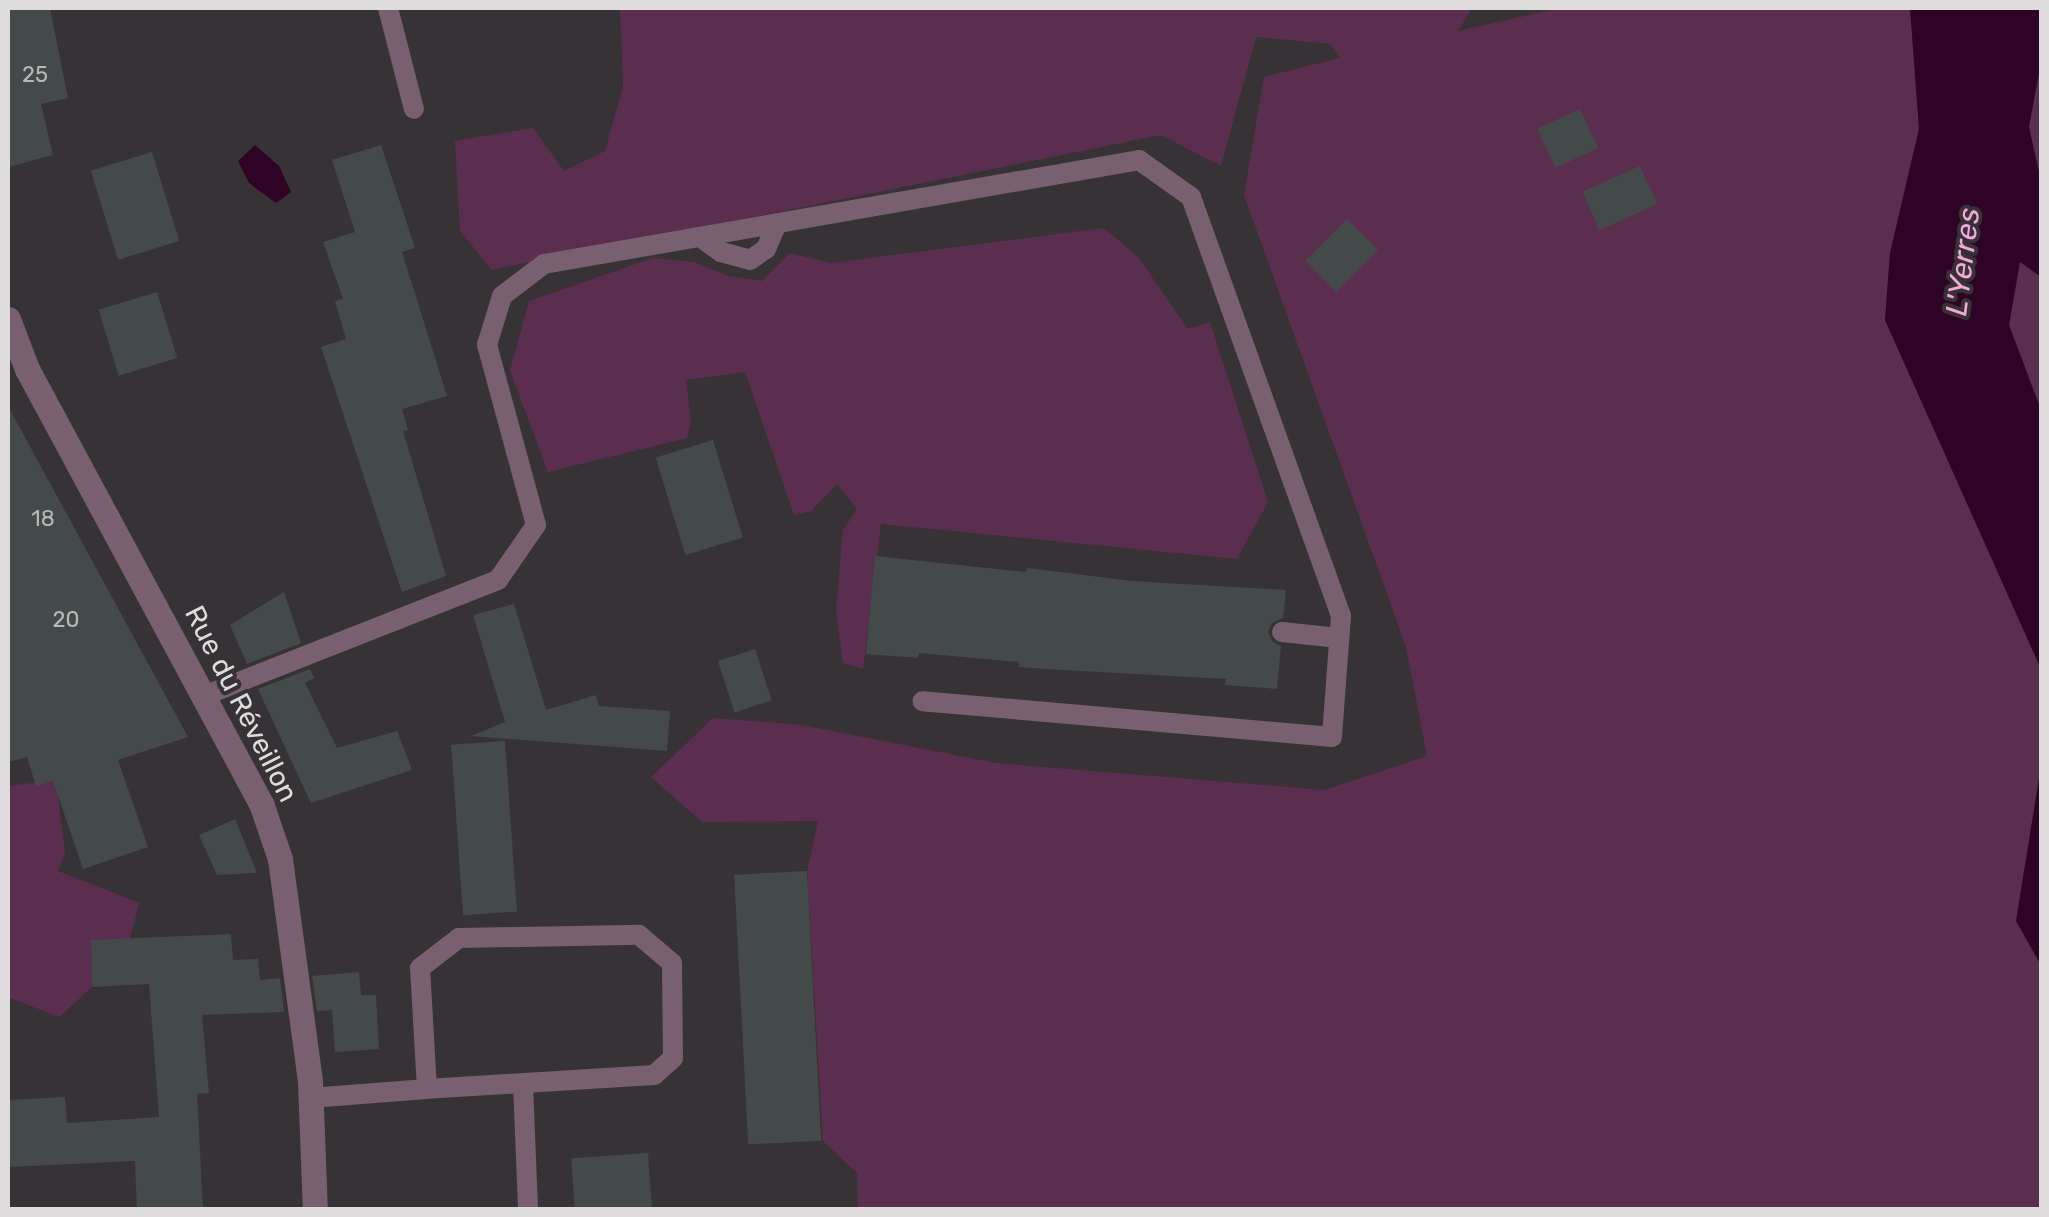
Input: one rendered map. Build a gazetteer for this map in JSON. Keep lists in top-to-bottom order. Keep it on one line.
{"streets":{"street":["Rue du Réveillon"]},"water":["L'Yerres"],"house_numbers":["25","18","20"]}
